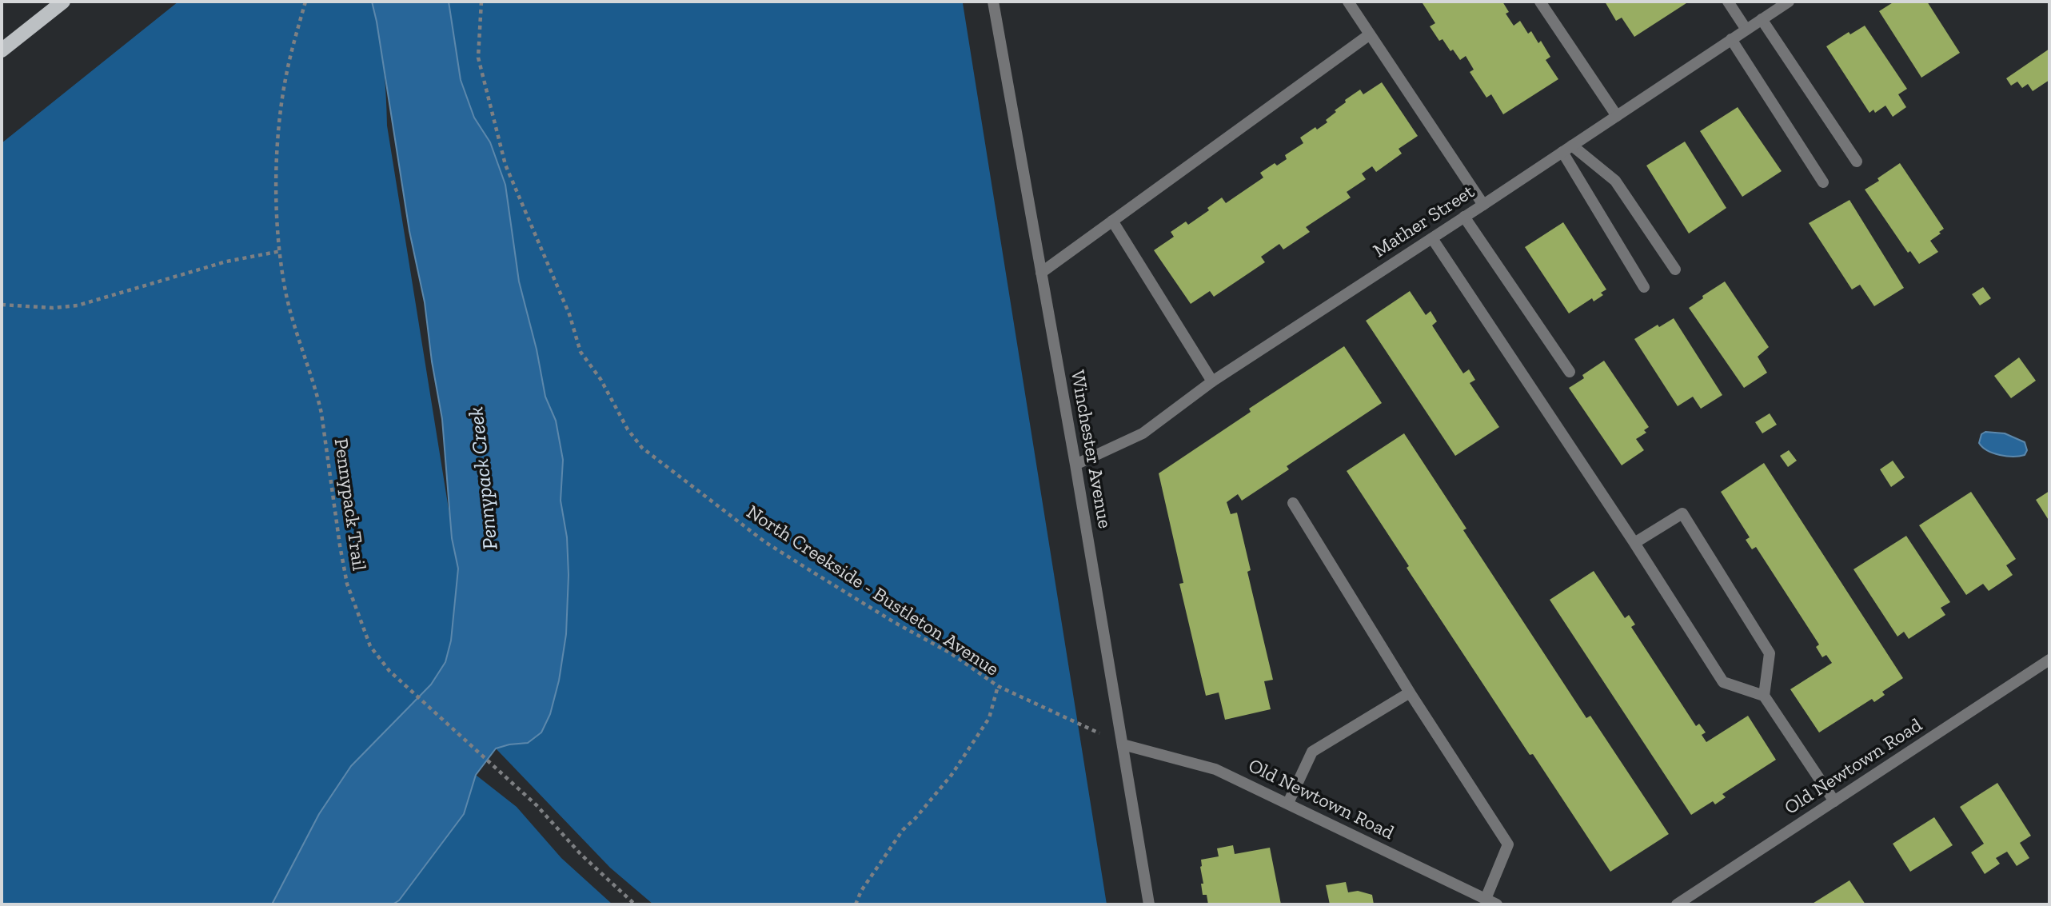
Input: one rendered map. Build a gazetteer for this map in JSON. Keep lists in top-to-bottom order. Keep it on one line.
{"streets":{"street":["Mather Street","Winchester Avenue","Old Newtown Road"],"path":["Pennypack Trail","North Creekside - Bustleton Avenue"]},"crossings":[["Mather Street","Winchester Avenue"],["Winchester Avenue","Old Newtown Road"]],"water":["Pennypack Creek"]}
